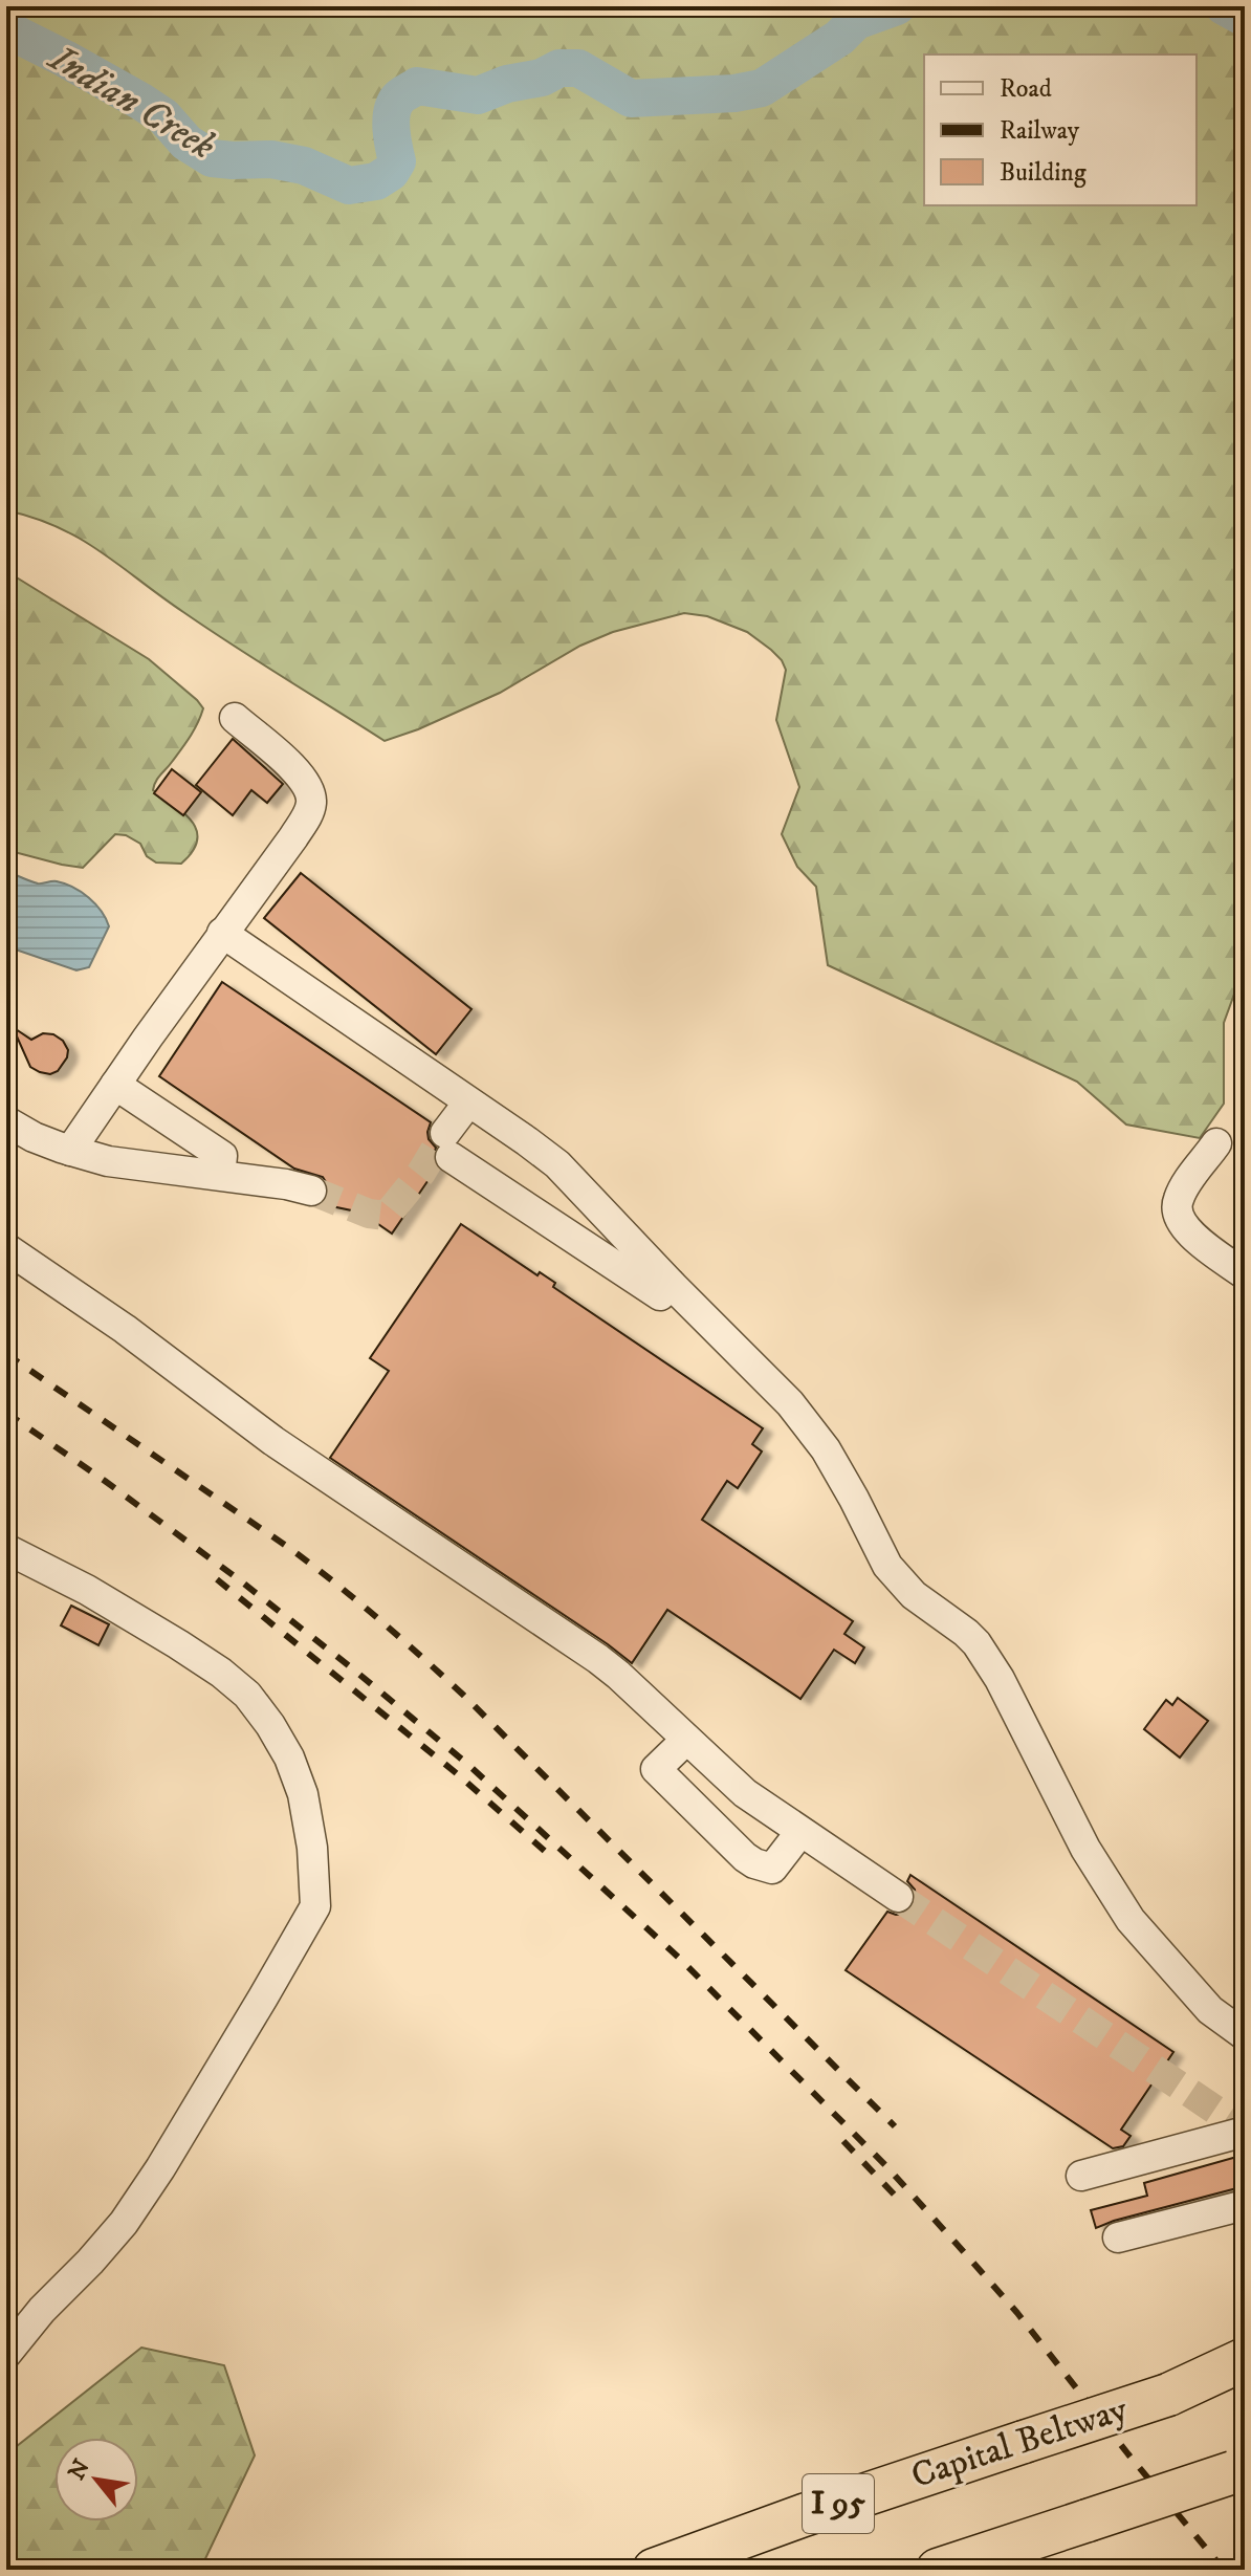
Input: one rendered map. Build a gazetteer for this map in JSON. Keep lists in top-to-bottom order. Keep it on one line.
{"streets":{"highway":["Capital Beltway","I 95"]},"water":["Indian Creek"],"legend":["Road","Railway","Building"],"north":"top left"}
